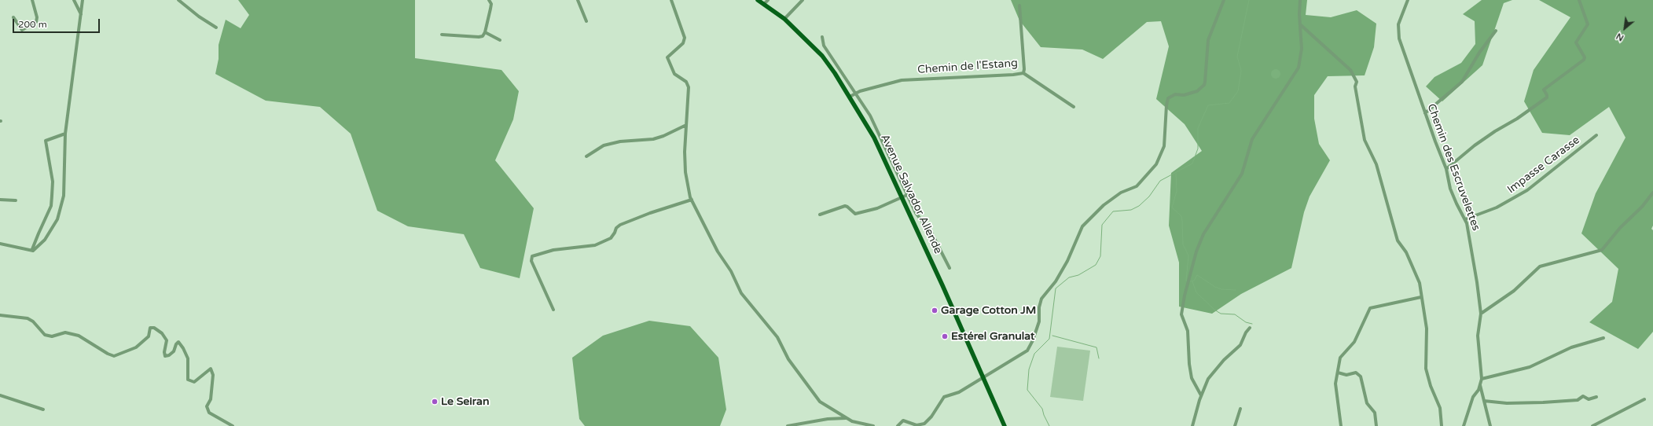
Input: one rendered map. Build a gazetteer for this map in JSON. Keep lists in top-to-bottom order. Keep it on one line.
{"streets":{"main road":["Avenue Salvador Allende"],"street":["Chemin de l'Estang","Impasse Carasse","Chemin des Escruvelettes"]},"crossings":[["Chemin de l'Estang","Avenue Salvador Allende"],["Impasse Carasse","Chemin des Escruvelettes"]],"places":["Garage Cotton JM","Estérel Granulat","Le Seiran"],"scale_bar":"200 m","north":"bottom left"}
